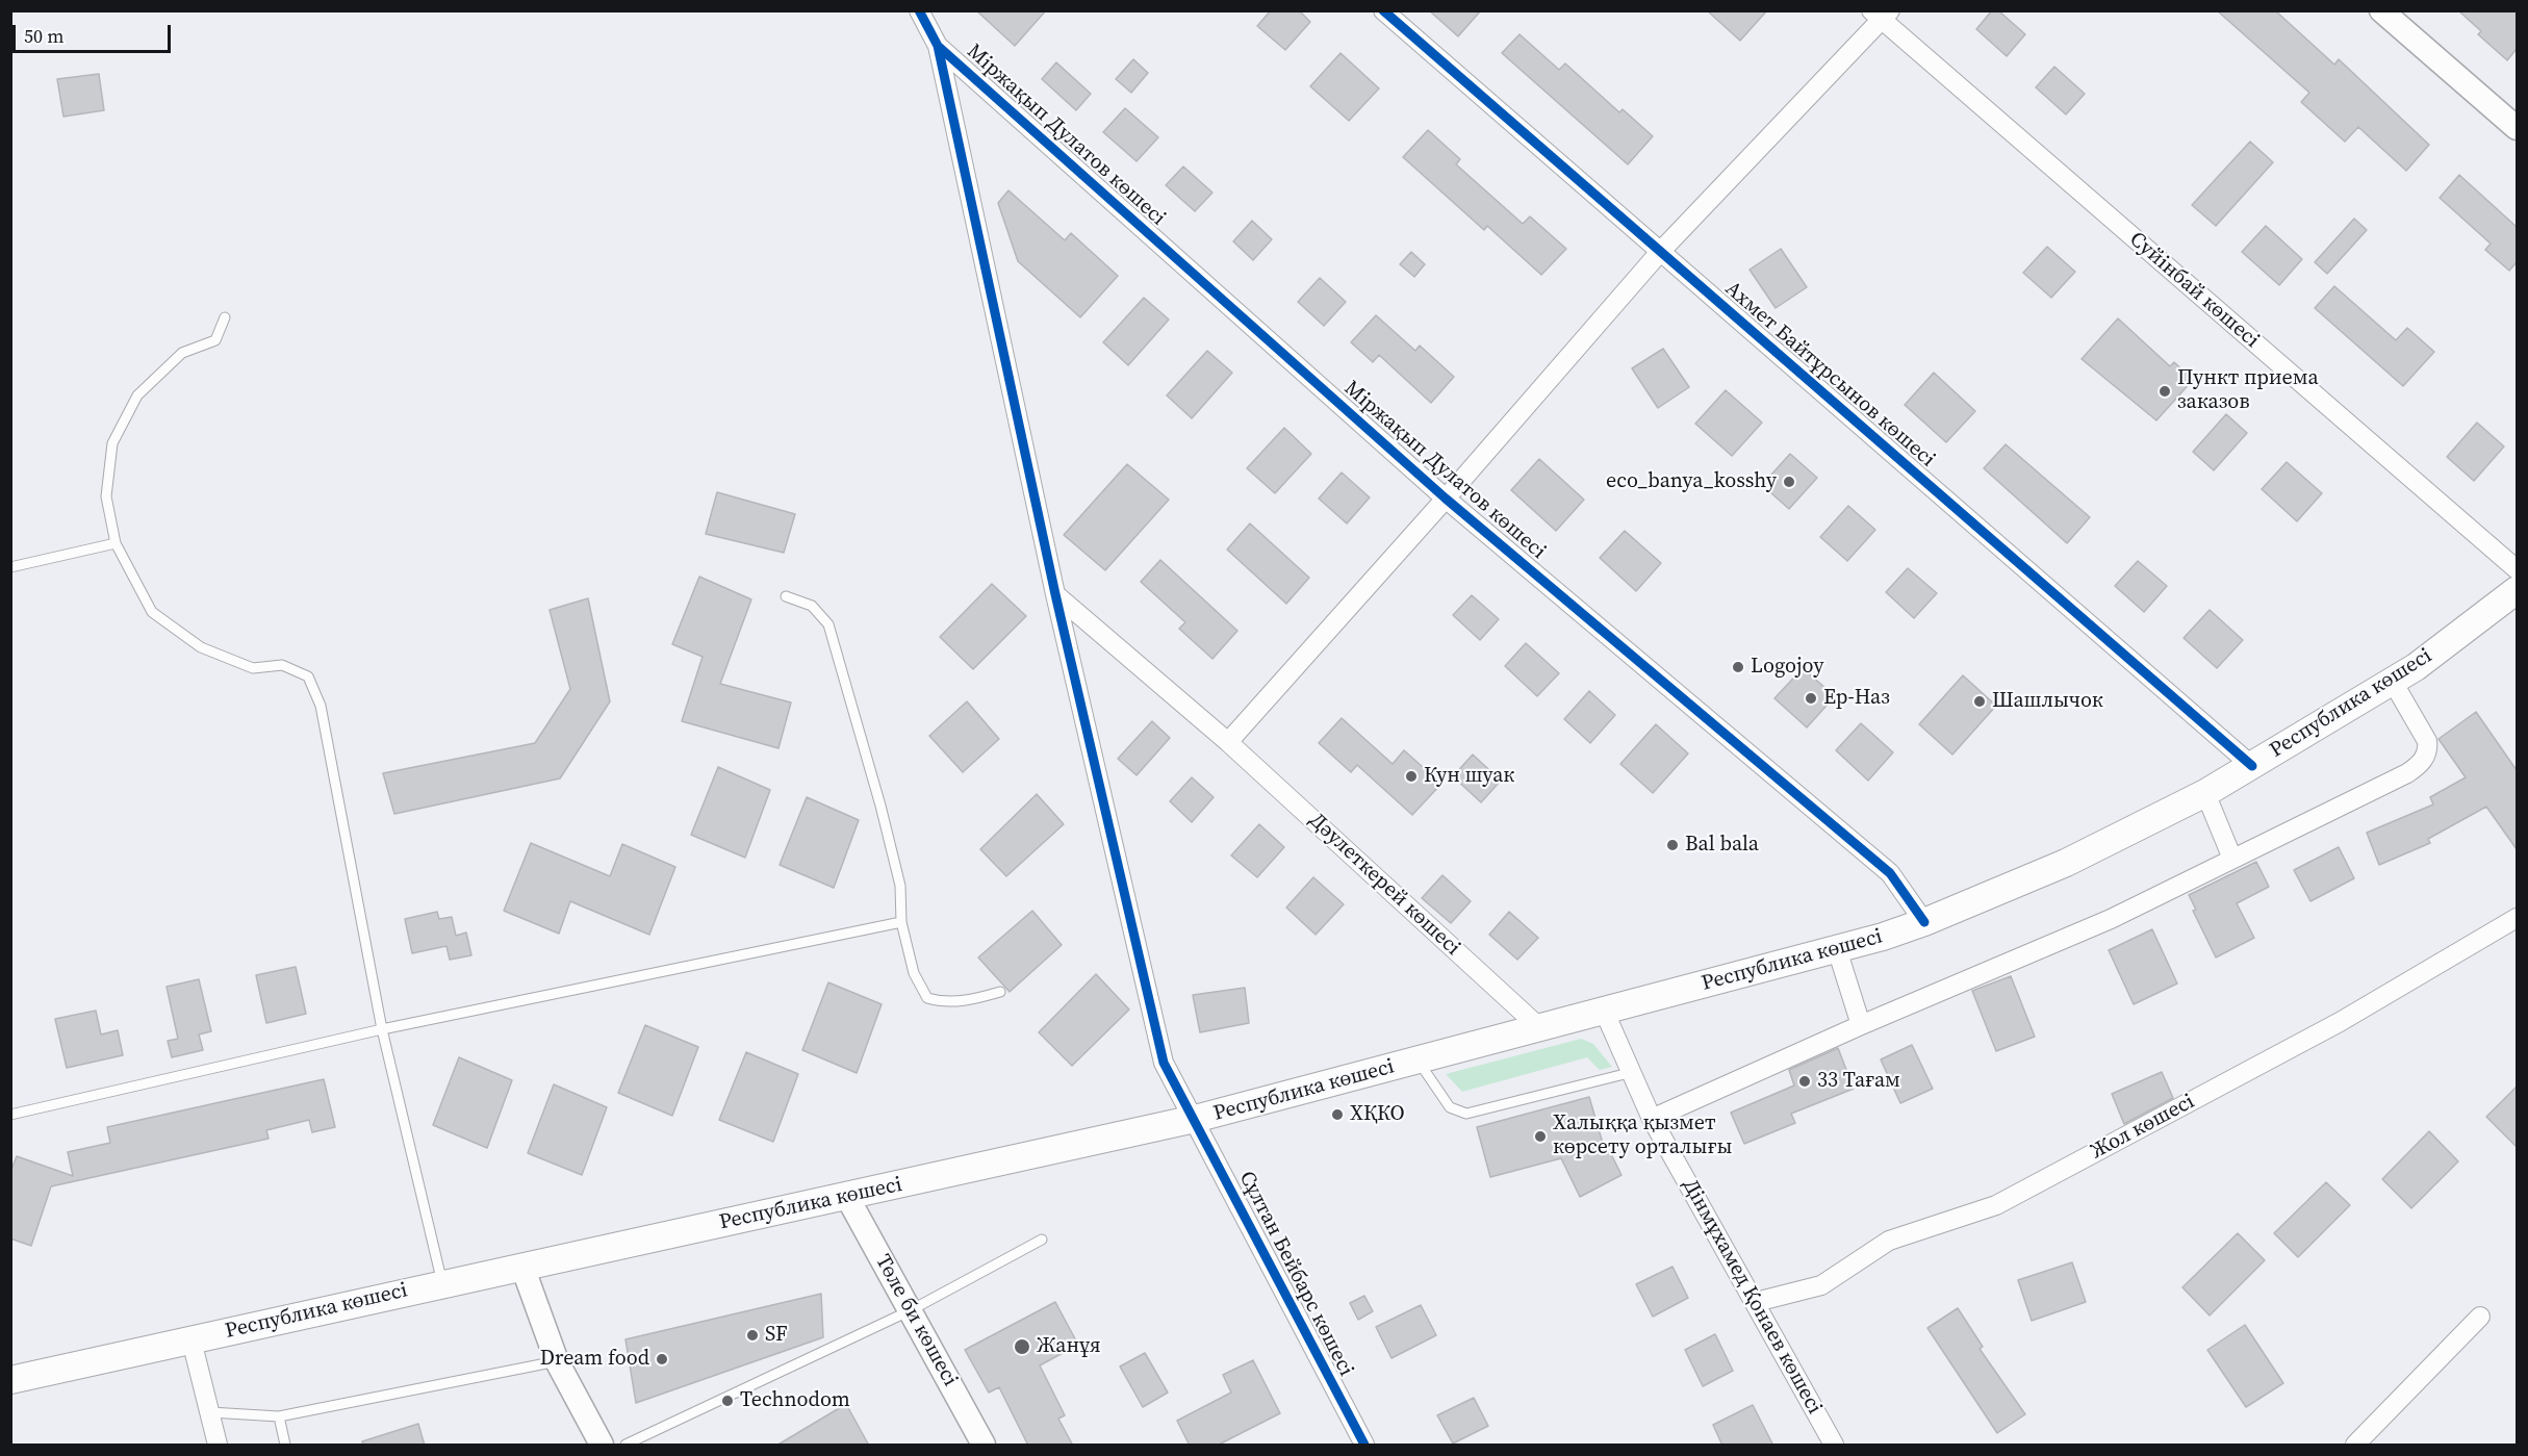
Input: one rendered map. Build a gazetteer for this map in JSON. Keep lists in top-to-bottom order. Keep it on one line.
{"streets":{"main road":["Республика көшесі"],"street":["Міржақып Дулатов көшесі","Суйінбай көшесі","Ахмет Байтұрсынов көшесі","Дәулеткерей көшесі","Жол көшесі","Сұлтан Бейбарс көшесі","Дінмұхамед Қонаев көшесі","Төле би көшесі"]},"crossings":[["Міржақып Дулатов көшесі","Республика көшесі"],["Міржақып Дулатов көшесі","Сұлтан Бейбарс көшесі"],["Ахмет Байтұрсынов көшесі","Республика көшесі"],["Республика көшесі","Дәулеткерей көшесі"],["Республика көшесі","Сұлтан Бейбарс көшесі"],["Республика көшесі","Дінмұхамед Қонаев көшесі"],["Республика көшесі","Төле би көшесі"],["Дәулеткерей көшесі","Сұлтан Бейбарс көшесі"],["Жол көшесі","Дінмұхамед Қонаев көшесі"]],"places":["Пункт приема заказов","eco_banya_kosshy","Logojoy","Ер-Наз","Шашлычок","Кун шуак","Bal bala","33 Тағам","ХҚКО","Халыққа қызмет көрсету орталығы","SF","Жанұя","Dream food","Technodom"],"scale_bar":"50 m"}
